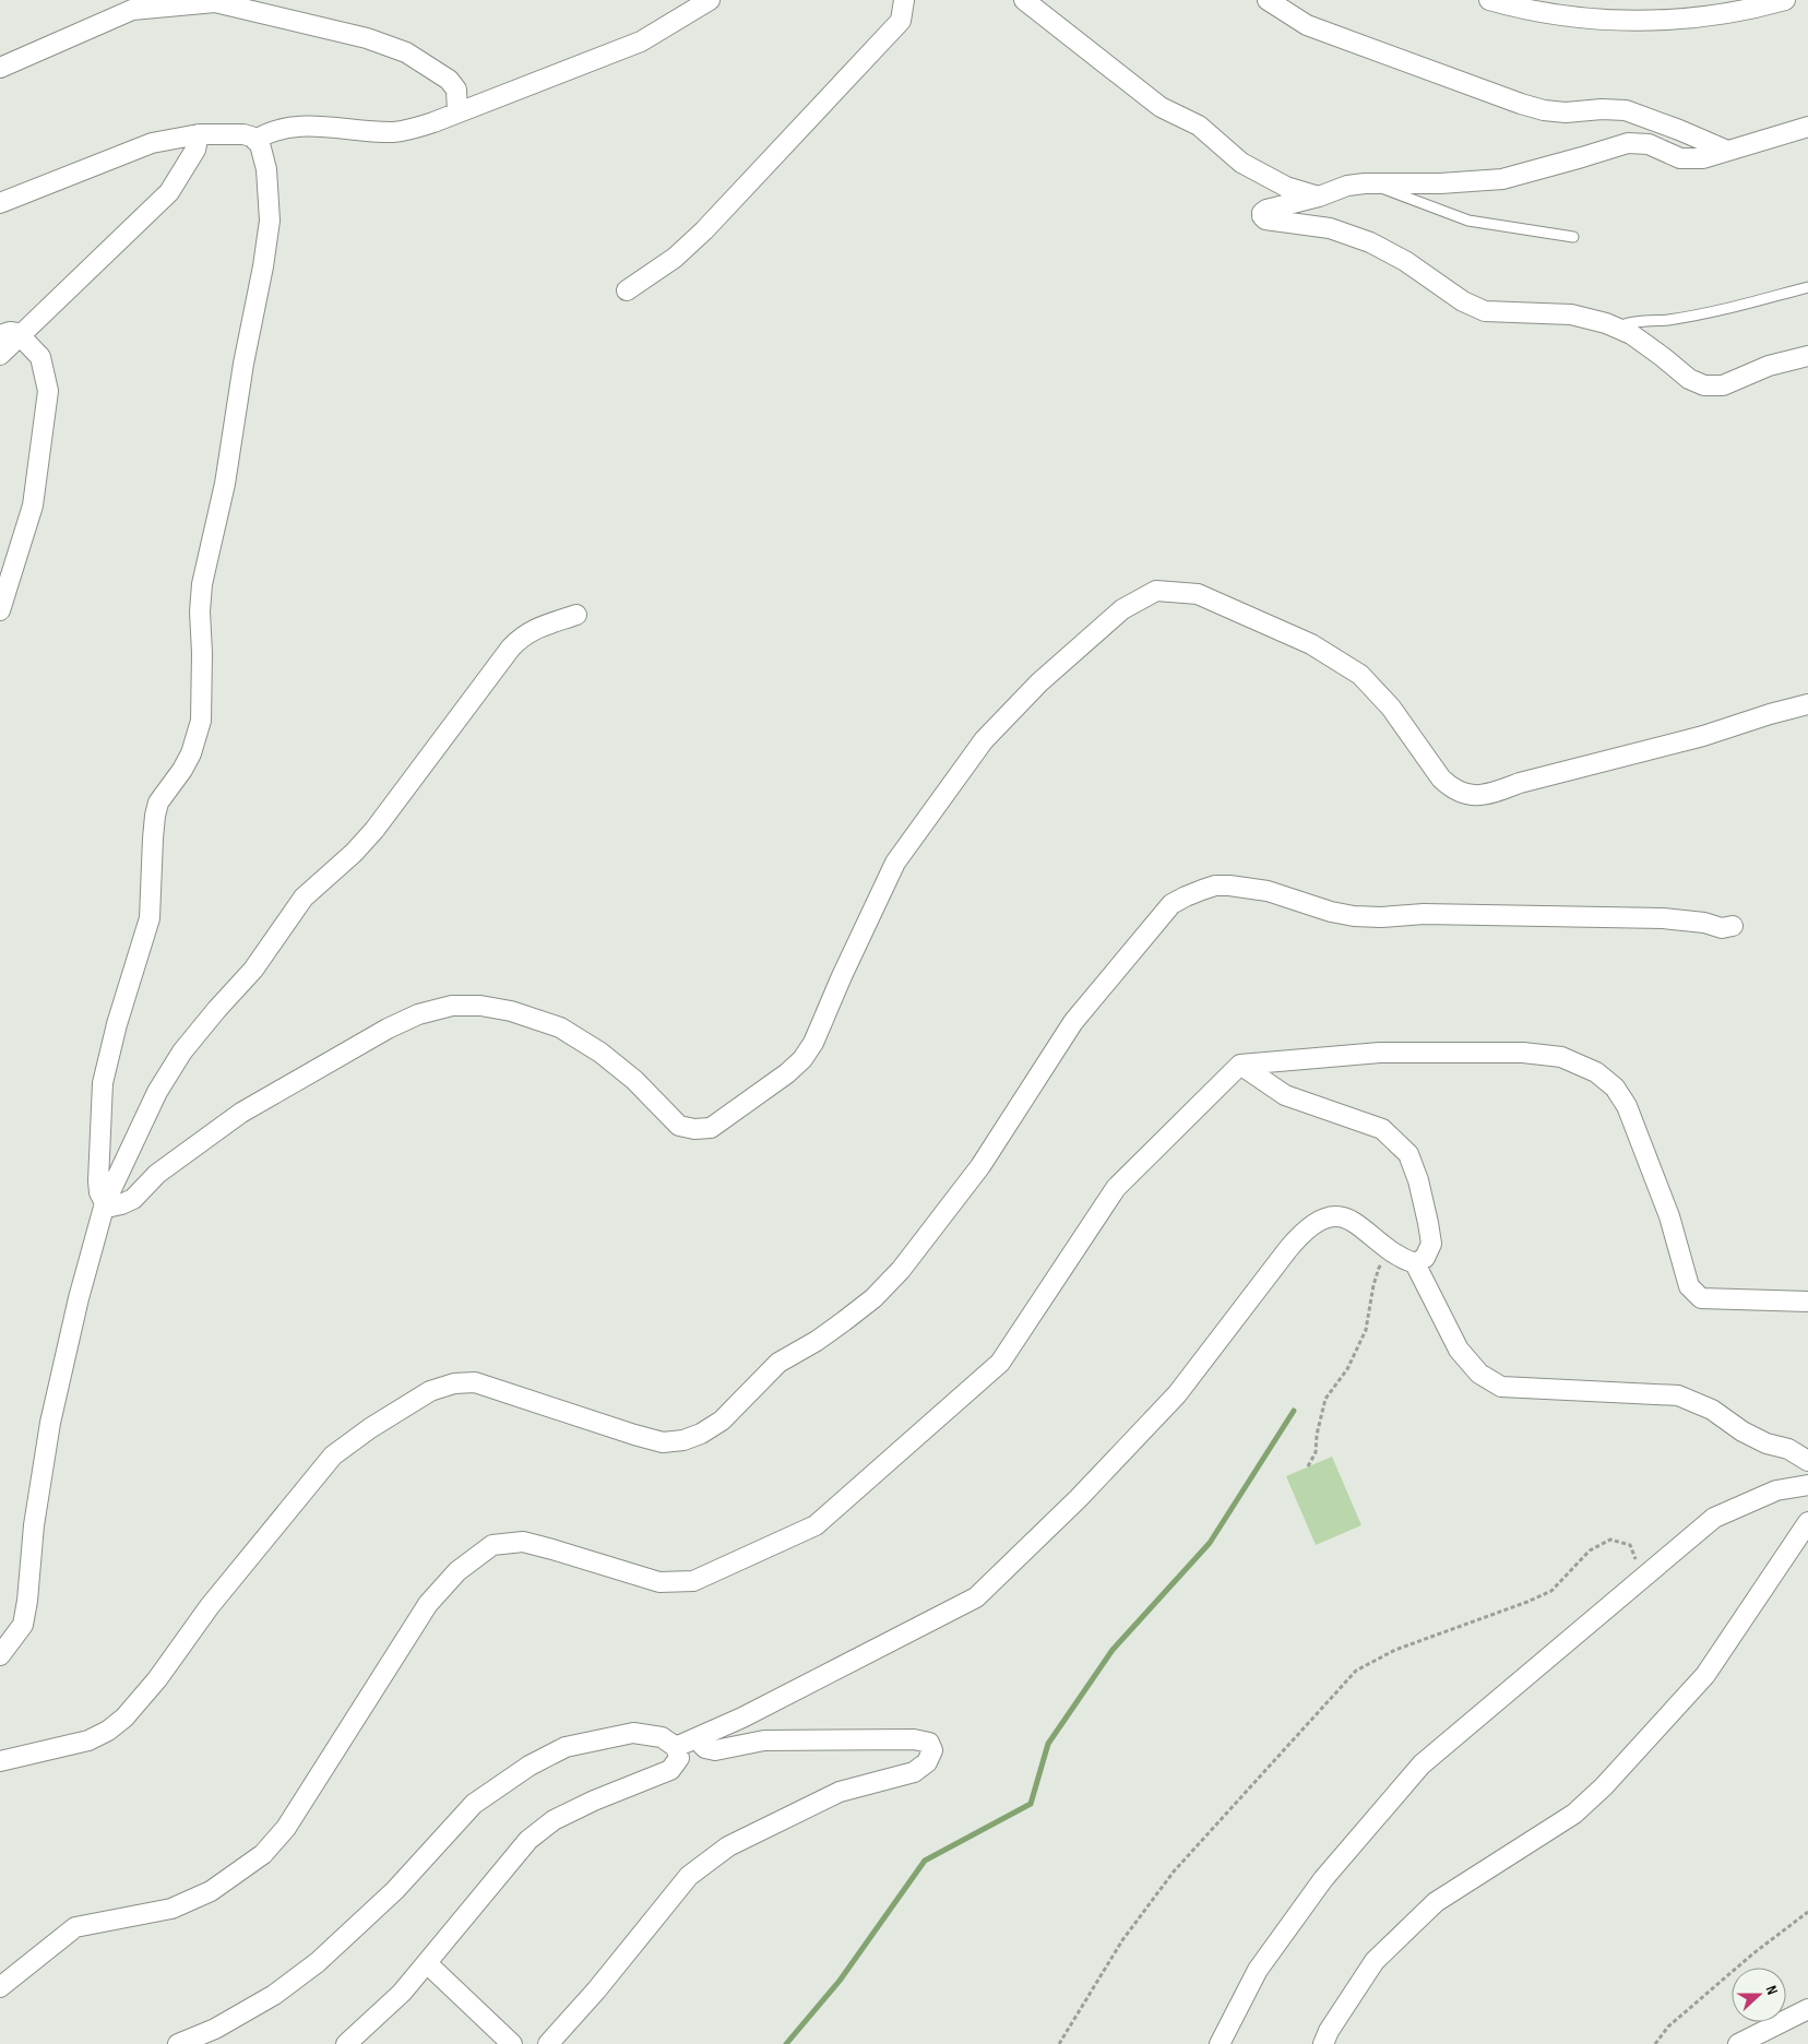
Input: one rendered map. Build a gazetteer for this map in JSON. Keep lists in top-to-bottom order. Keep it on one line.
{"north":"right"}
